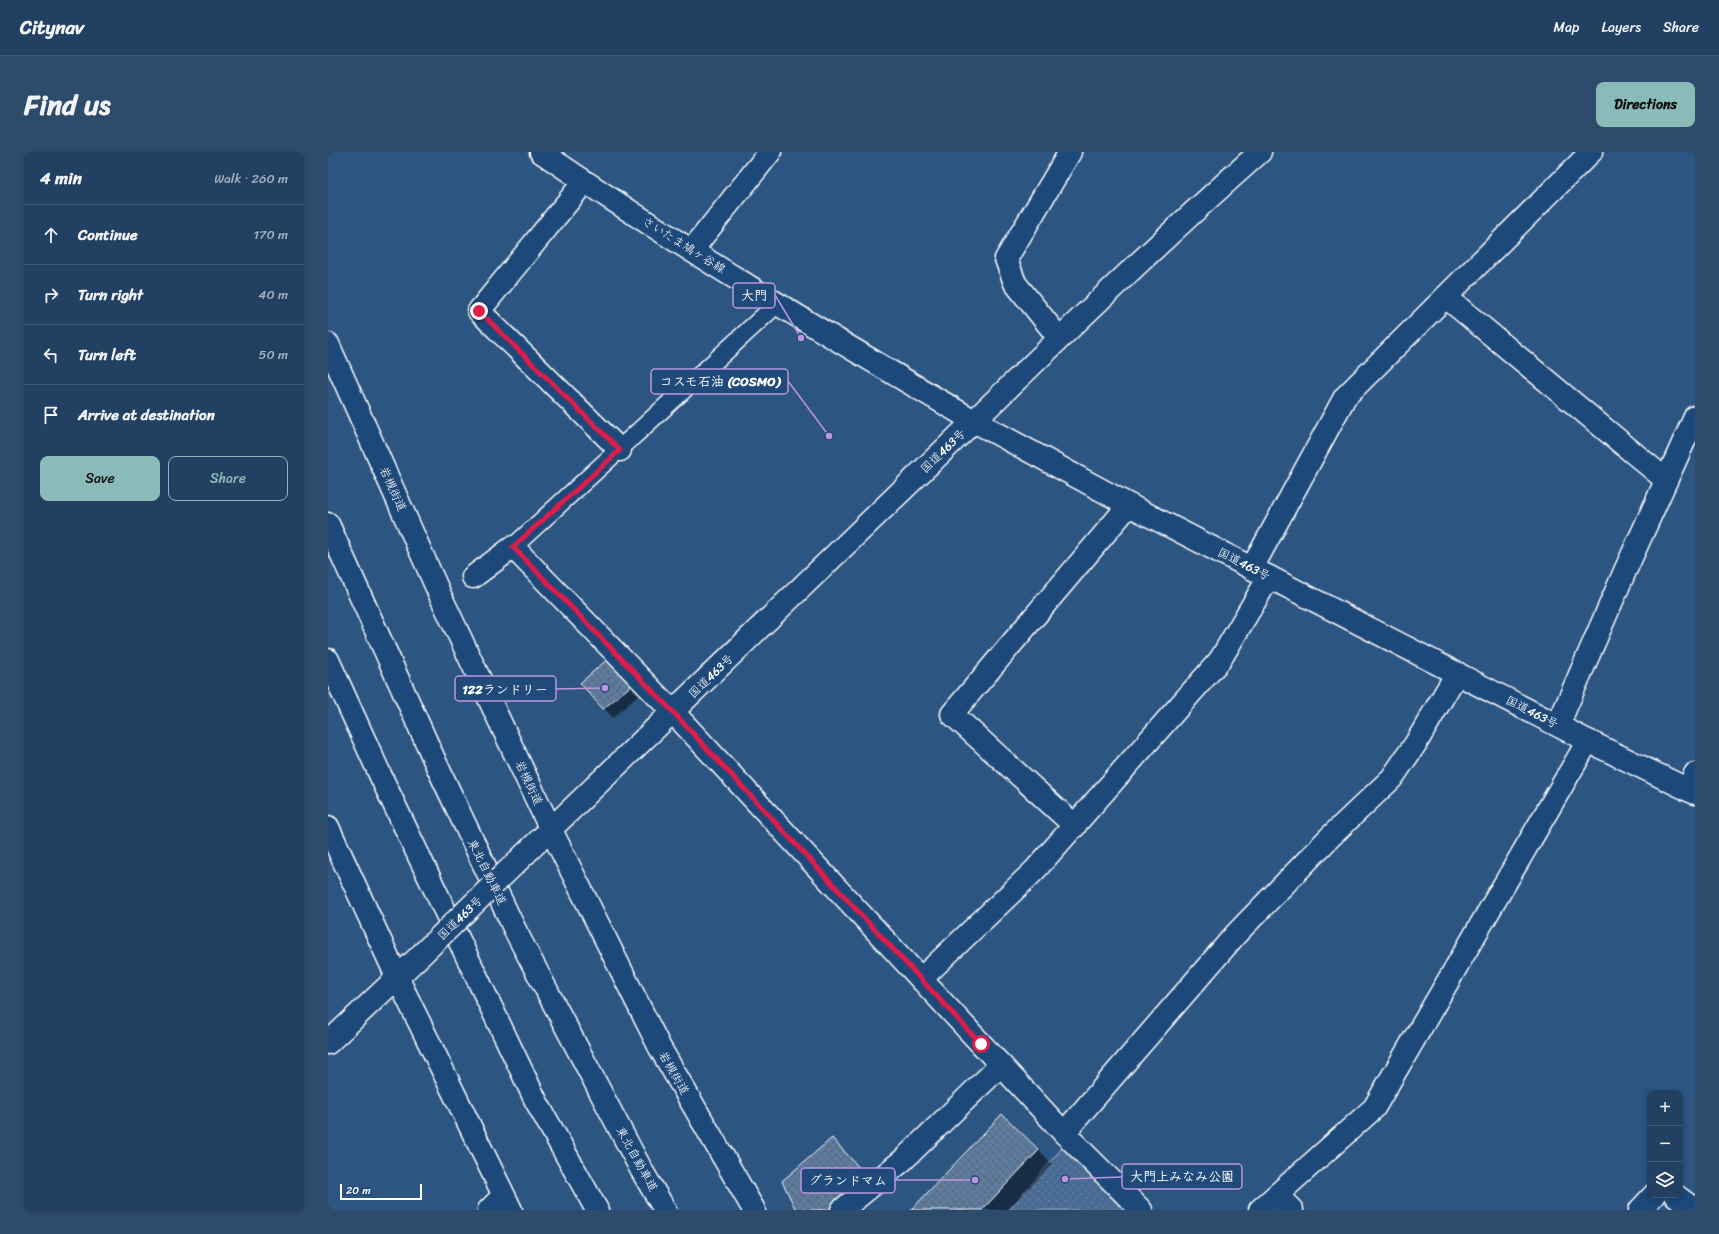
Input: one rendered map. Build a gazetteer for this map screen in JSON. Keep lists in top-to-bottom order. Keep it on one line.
{"streets":{"main road":["さいたま鳩ヶ谷線","国道463号","岩槻街道","東北自動車道"]},"crossings":[["さいたま鳩ヶ谷線","国道463号"],["国道463号","岩槻街道"]],"places":["大門","コスモ石油 (COSMO)","122ランドリー","大門上みなみ公園","グランドマム"],"scale_bar":"20 m","page":{"header":"Citynav","nav":["Map","Layers","Share"],"title":"Find us","buttons":["Directions",["Save","Share"]],"heading":["4 min","Walk · 260 m"],"list":[["Continue","170 m"],["Turn right","40 m"],["Turn left","50 m"],"Arrive at destination"],"map_buttons":["+","−"],"scale":"20 m"}}
